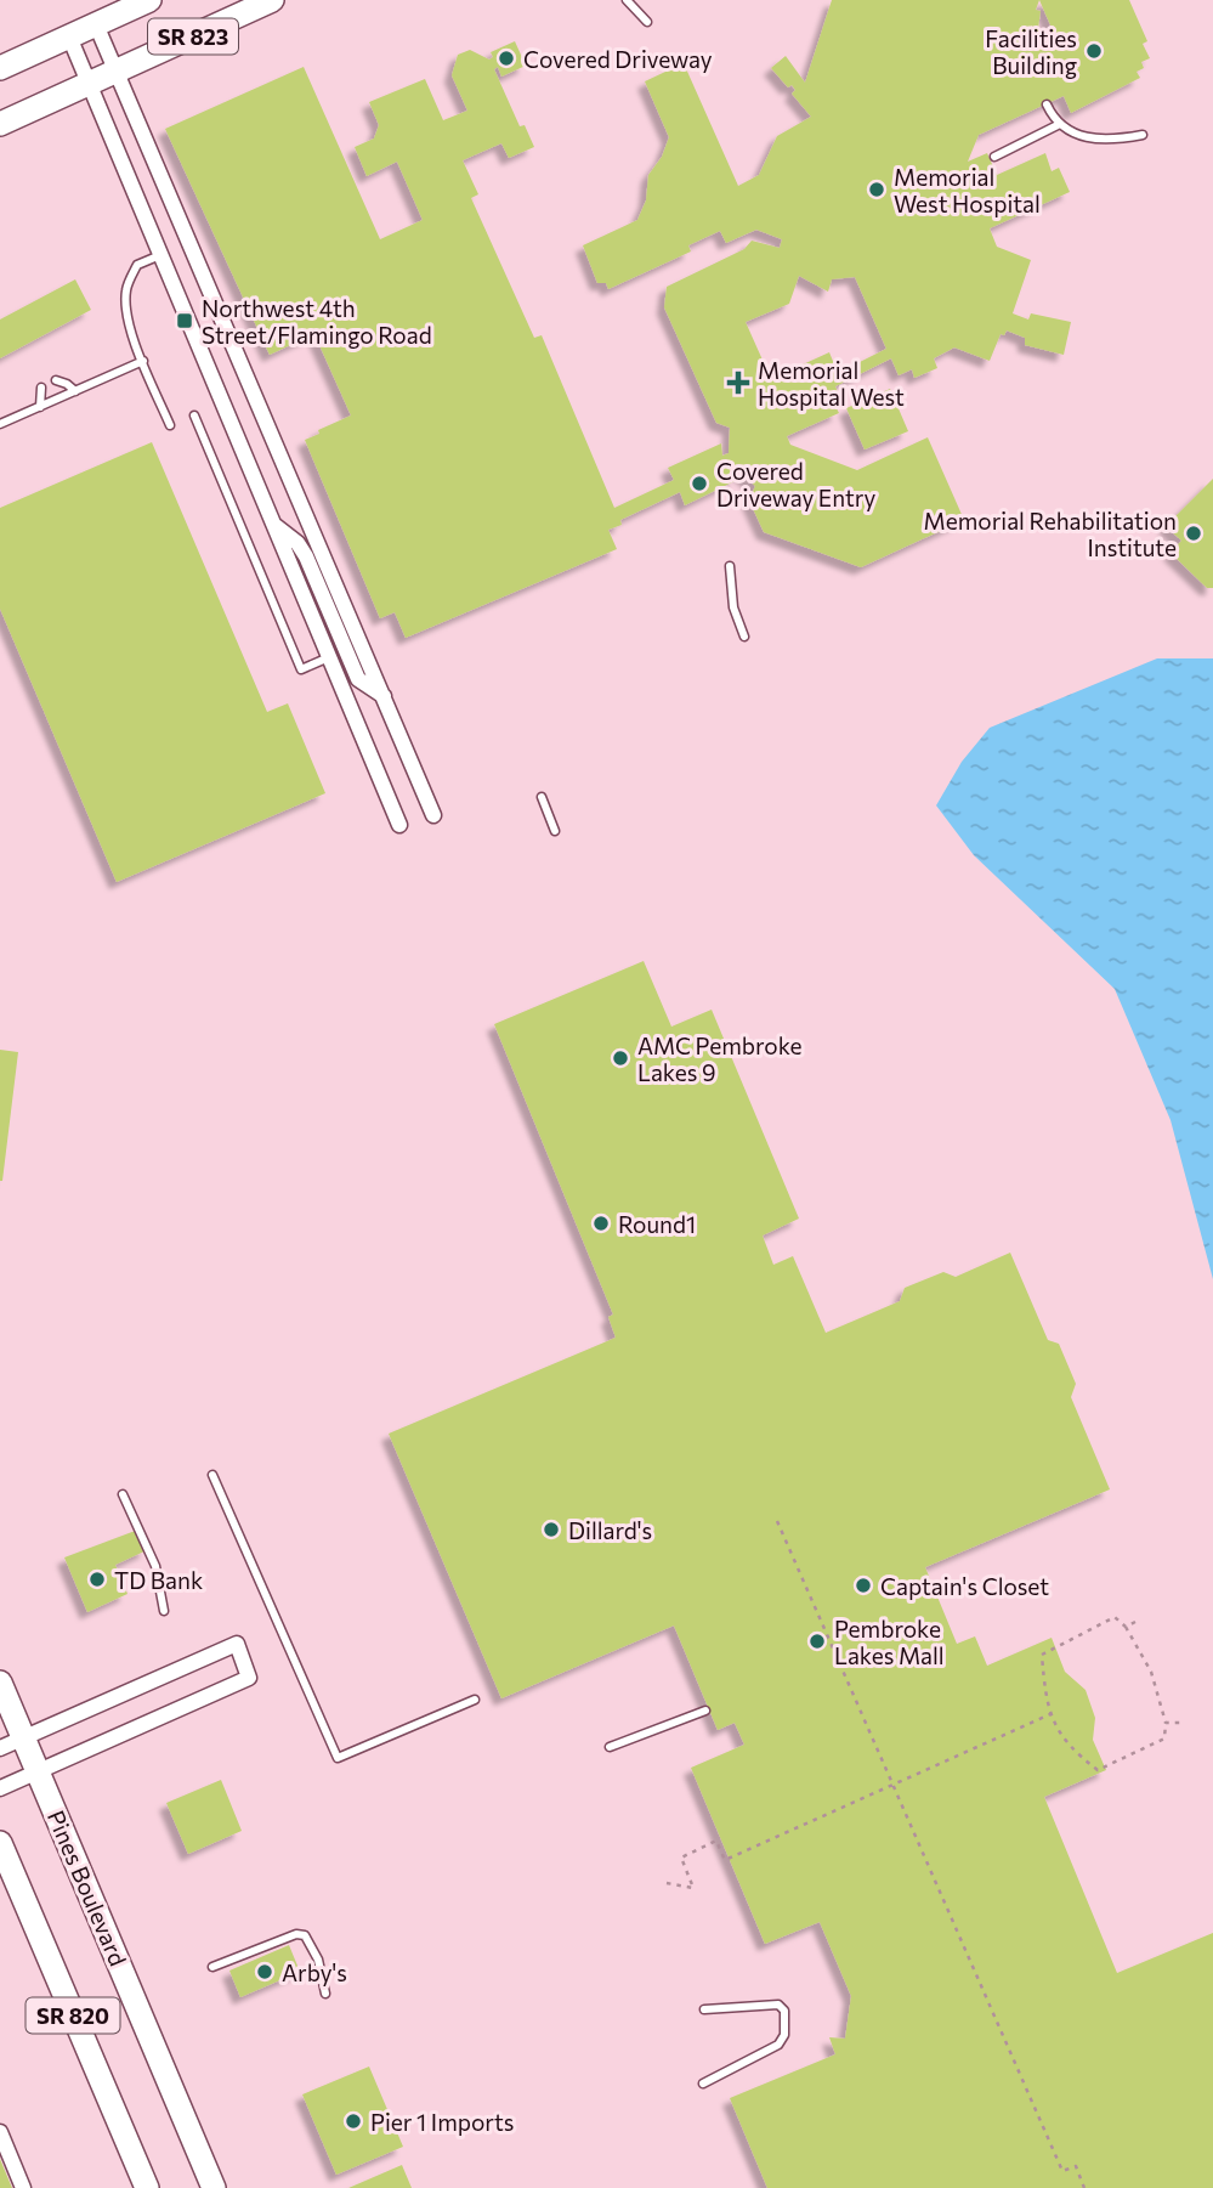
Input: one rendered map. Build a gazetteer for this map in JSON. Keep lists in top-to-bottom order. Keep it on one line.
{"streets":{"highway":["SR 823","Pines Boulevard","SR 820"]},"places":{"other":["Facilities Building","Covered Driveway","Memorial West Hospital","Covered Driveway Entry","Memorial Rehabilitation Institute","AMC Pembroke Lakes 9","Round1","Dillard's","TD Bank","Captain's Closet","Pembroke Lakes Mall","Arby's","Pier 1 Imports"],"transit":["Northwest 4th Street/Flamingo Road"],"health":["Memorial Hospital West"]}}
